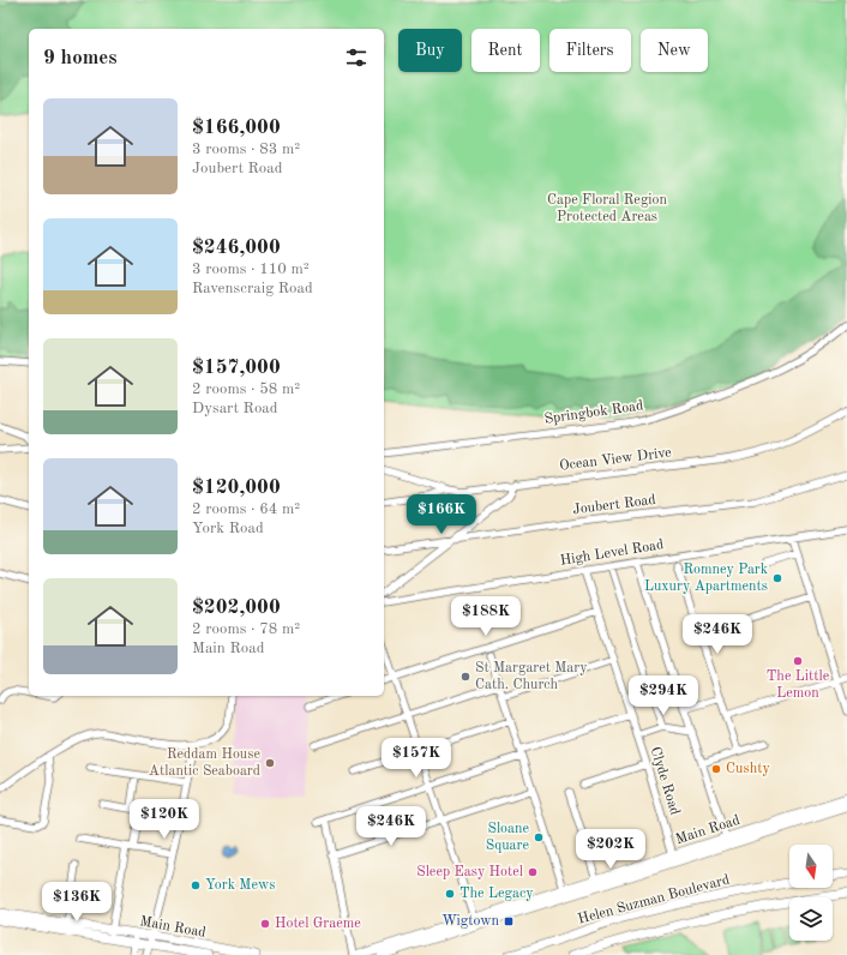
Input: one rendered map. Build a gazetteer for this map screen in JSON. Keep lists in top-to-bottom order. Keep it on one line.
{"streets":{"main road":["Main Road","Helen Suzman Boulevard"],"street":["Springbok Road","Ocean View Drive","Joubert Road","High Level Road","Clyde Road"]},"crossings":[["High Level Road","Clyde Road"],["Clyde Road","Main Road"]],"parks":["Cape Floral Region Protected Areas"],"places":{"other":["Romney Park Luxury Apartments","The Little Lemon","St Margaret Mary Cath. Church","Reddam House Atlantic Seaboard","Cushty","Sloane Square","Sleep Easy Hotel","York Mews","The Legacy","Hotel Graeme"],"transit":["Wigtown"]},"north":"bottom","page":{"chip":["Buy","Rent","Filters","New"],"heading":"9 homes","list":[{"name":"$166,000","note":"3 rooms · 83 m² · Joubert Road"},{"name":"$246,000","note":"3 rooms · 110 m² · Ravenscraig Road"},{"name":"$157,000","note":"2 rooms · 58 m² · Dysart Road"},{"name":"$120,000","note":"2 rooms · 64 m² · York Road"},{"name":"$202,000","note":"2 rooms · 78 m² · Main Road"}],"price":["$166K","$188K","$246K","$294K","$157K","$120K","$246K","$202K","$136K"]}}
